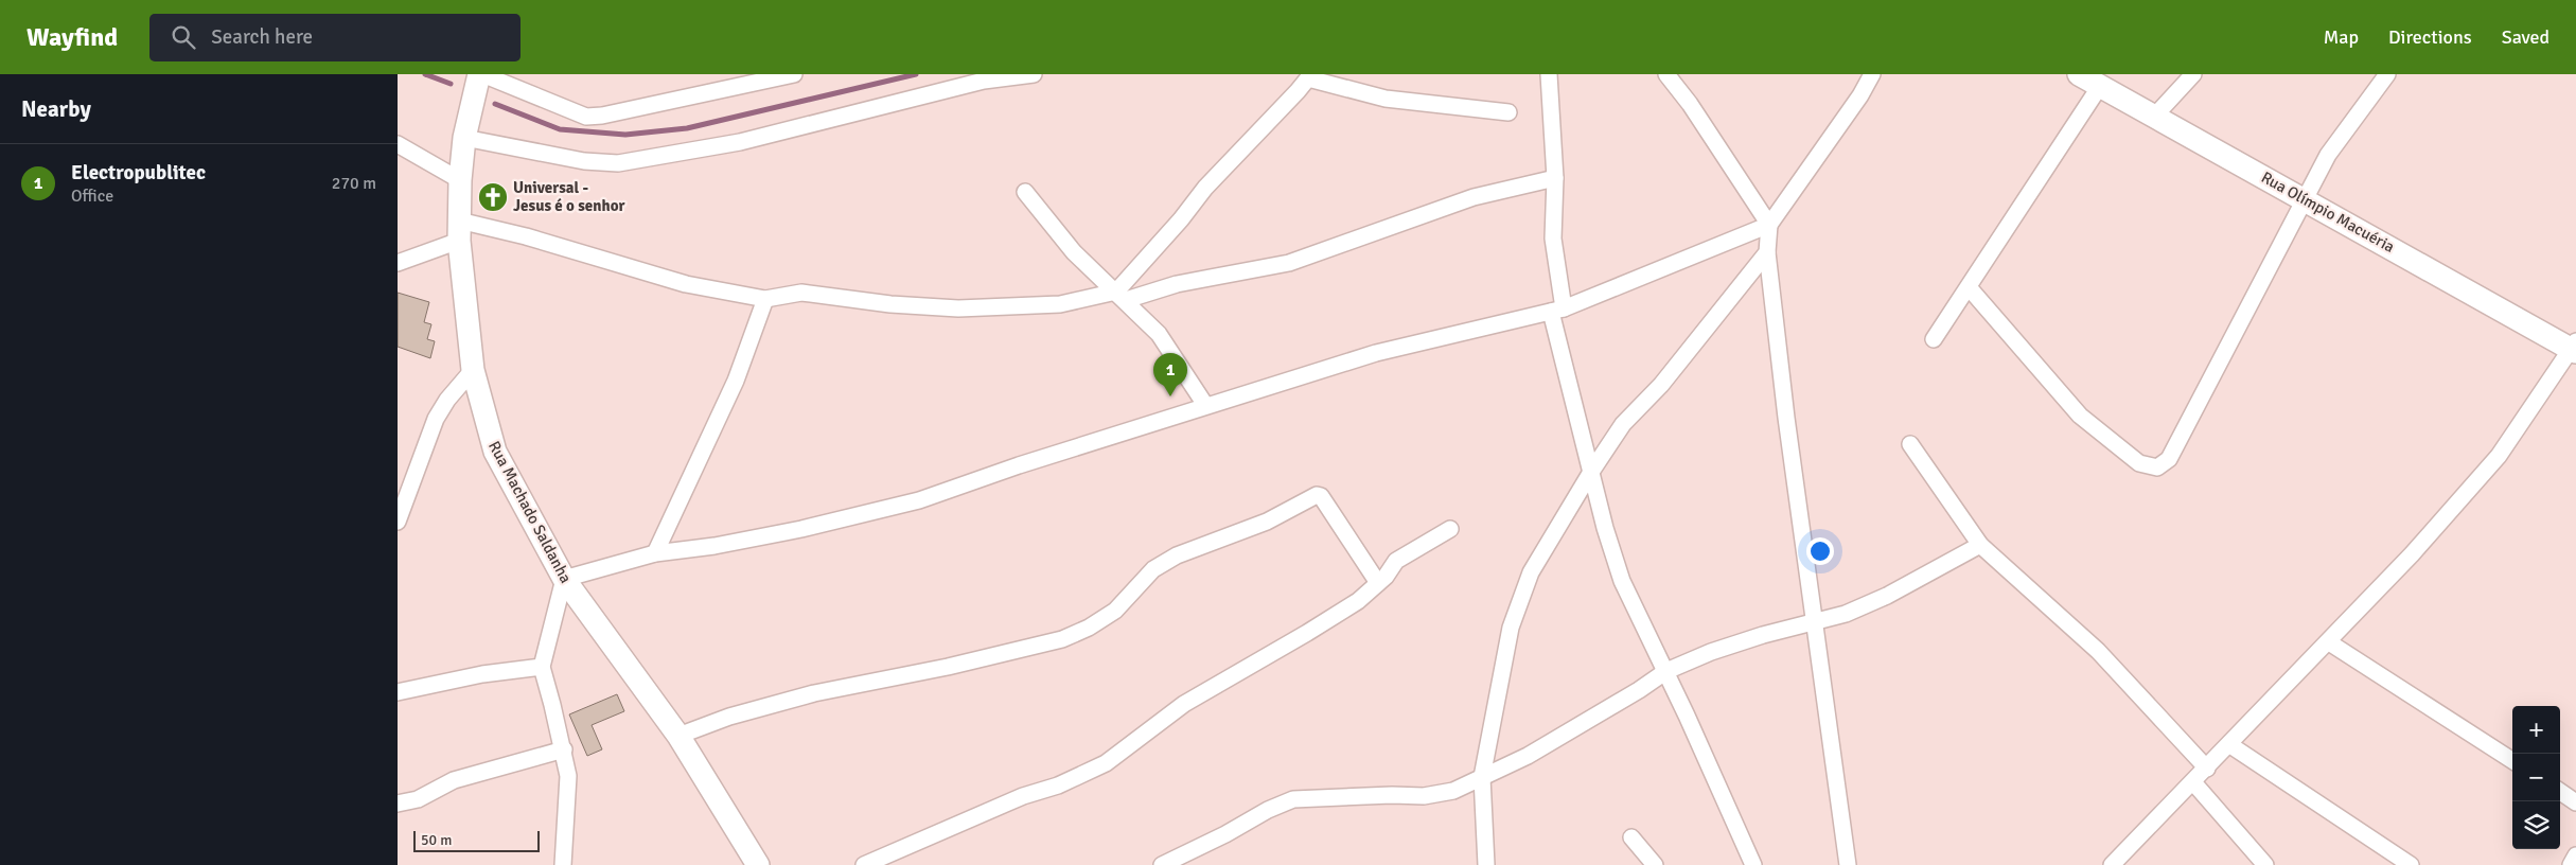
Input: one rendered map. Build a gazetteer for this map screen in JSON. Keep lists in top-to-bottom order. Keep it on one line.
{"streets":{"street":["Rua Olímpio Macuéria","Rua Machado Saldanha"]},"places":{"church":["Universal - Jesus é o senhor"]},"scale_bar":"50 m","page":{"header":"Wayfind","search":"Search here","nav":["Map","Directions","Saved"],"heading":"Nearby","list":[{"mark":"1","name":"Electropublitec","note":"Office","value":"270 m"}],"pins":"1","map_buttons":["+","−"],"scale":"50 m"}}
